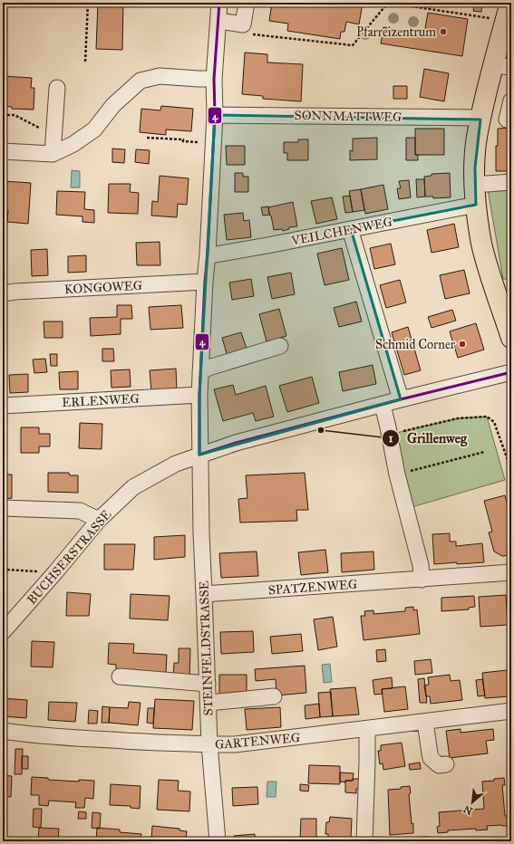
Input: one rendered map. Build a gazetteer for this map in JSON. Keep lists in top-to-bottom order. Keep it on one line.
{"streets":{"street":["SONNMATTWEG","VEILCHENWEG","KONGOWEG","ERLENWEG","BUCHSERSTRASSE","SPATZENWEG","STEINFELDSTRASSE","GARTENWEG"]},"crossings":[["SONNMATTWEG","STEINFELDSTRASSE"],["VEILCHENWEG","STEINFELDSTRASSE"],["KONGOWEG","STEINFELDSTRASSE"],["ERLENWEG","STEINFELDSTRASSE"],["BUCHSERSTRASSE","STEINFELDSTRASSE"],["SPATZENWEG","STEINFELDSTRASSE"],["STEINFELDSTRASSE","GARTENWEG"]],"places":["Pfarreizentrum","Schmid Corner","Grillenweg"],"lines":["transit line 4"],"north":"bottom left"}
